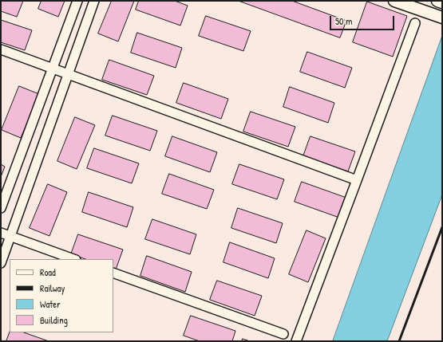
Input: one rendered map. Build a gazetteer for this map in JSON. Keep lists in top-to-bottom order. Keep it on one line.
{"legend":["Road","Railway","Water","Building"],"scale_bar":"50 m"}
